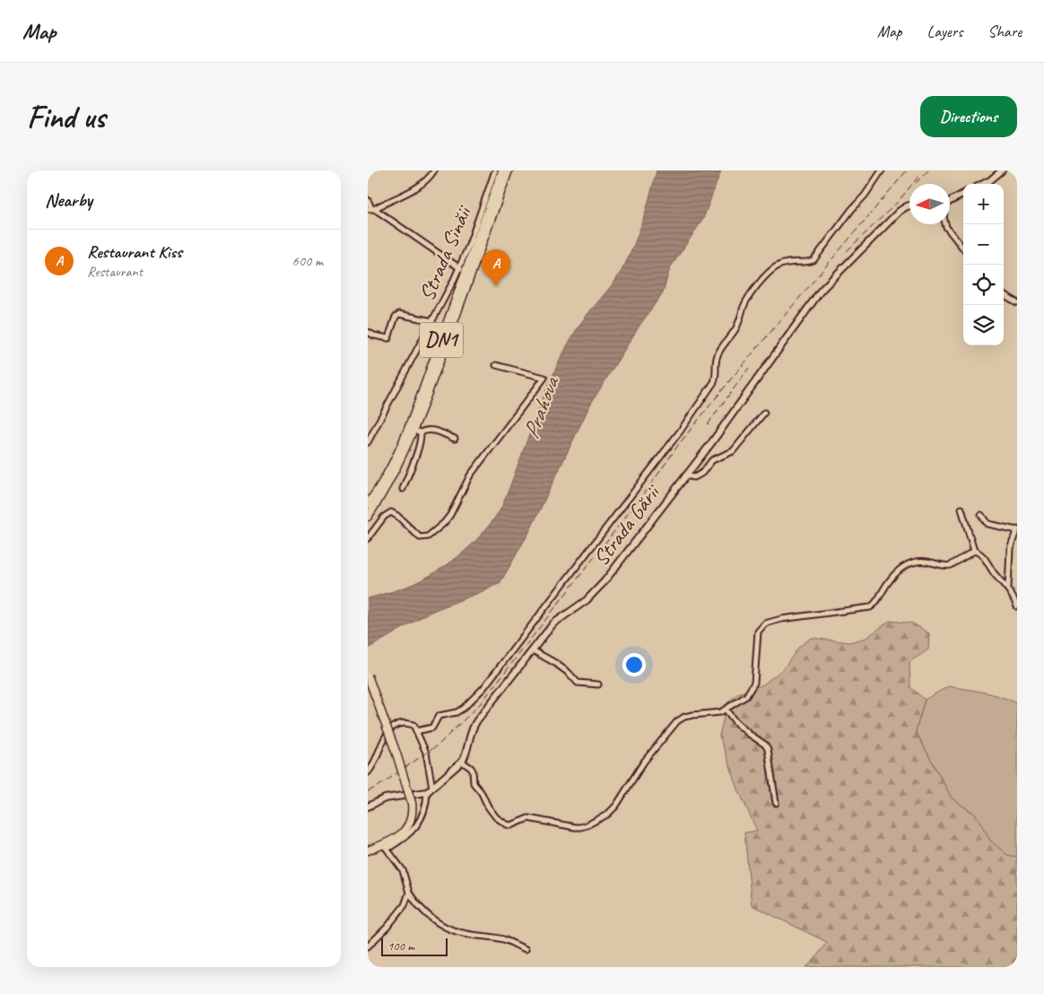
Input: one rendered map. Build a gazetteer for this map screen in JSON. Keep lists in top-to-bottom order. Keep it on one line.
{"streets":{"main road":["DN1"],"street":["Strada Sinăii","Strada Gării"]},"water":["Prahova"],"scale_bar":"100 m","north":"left","page":{"header":"Map","nav":["Map","Layers","Share"],"buttons":"Directions","title":"Find us","heading":"Nearby","map_buttons":["+","−"],"list":[{"mark":"A","name":"Restaurant Kiss","note":"Restaurant","value":"600 m"}],"pins":"A","scale":"100 m"}}
